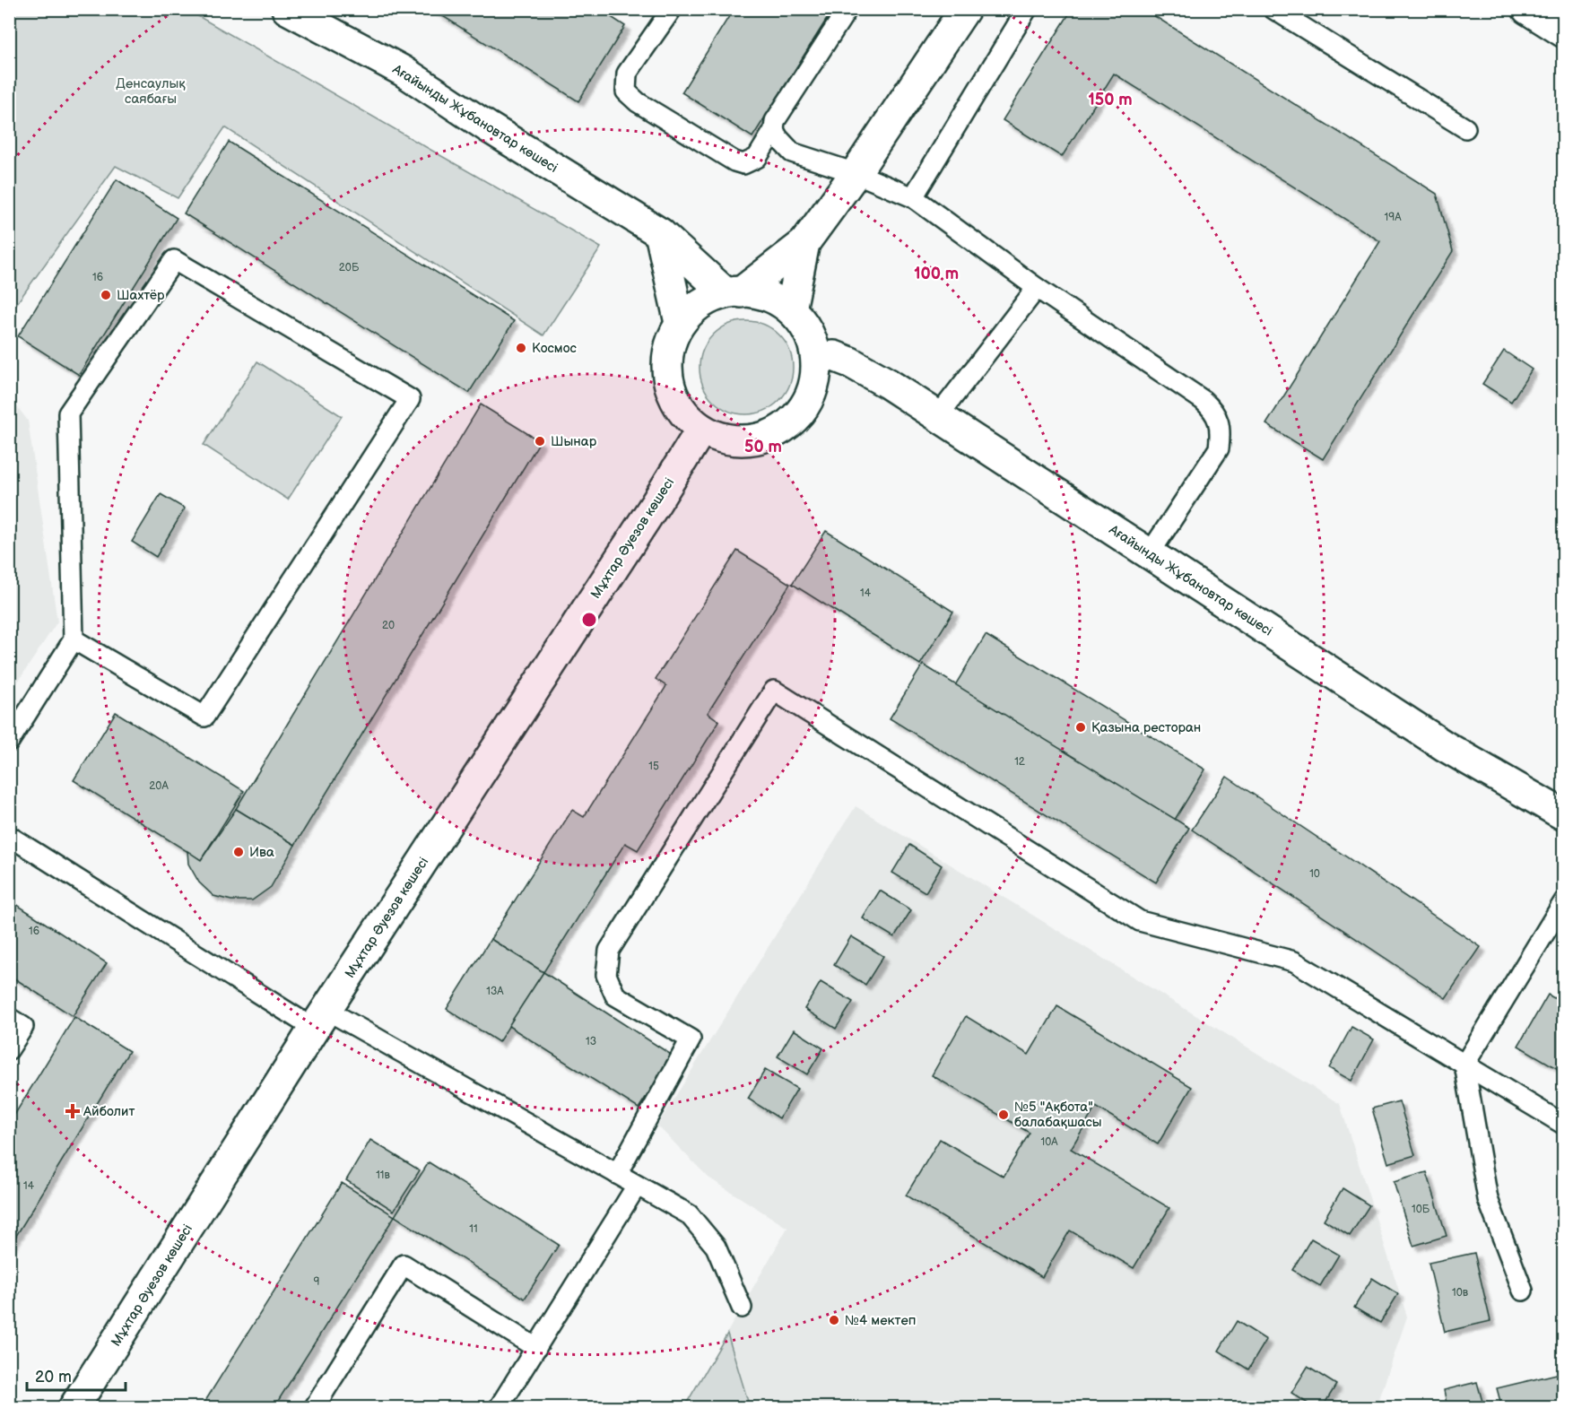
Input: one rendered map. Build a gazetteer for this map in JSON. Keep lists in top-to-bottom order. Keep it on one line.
{"streets":{"street":["Ағайынды Жұбановтар көшесі","Мұхтар Әуезов көшесі"]},"crossings":[["Ағайынды Жұбановтар көшесі","Мұхтар Әуезов көшесі"]],"parks":["Денсаулық саябағы"],"places":{"other":["Шахтёр","Космос","Шынар","Қазына ресторан","Ива","№5 \"Ақбота\" балабақшасы","№4 мектеп"],"health":["Айболит"]},"house_numbers":["19А","20Б","16","14","20","12","15","20А","10","16","13А","13","10А","11в","14","10Б","11","9","10в"],"scale_bar":"20 m","rings":["150 m","100 m","50 m"]}
